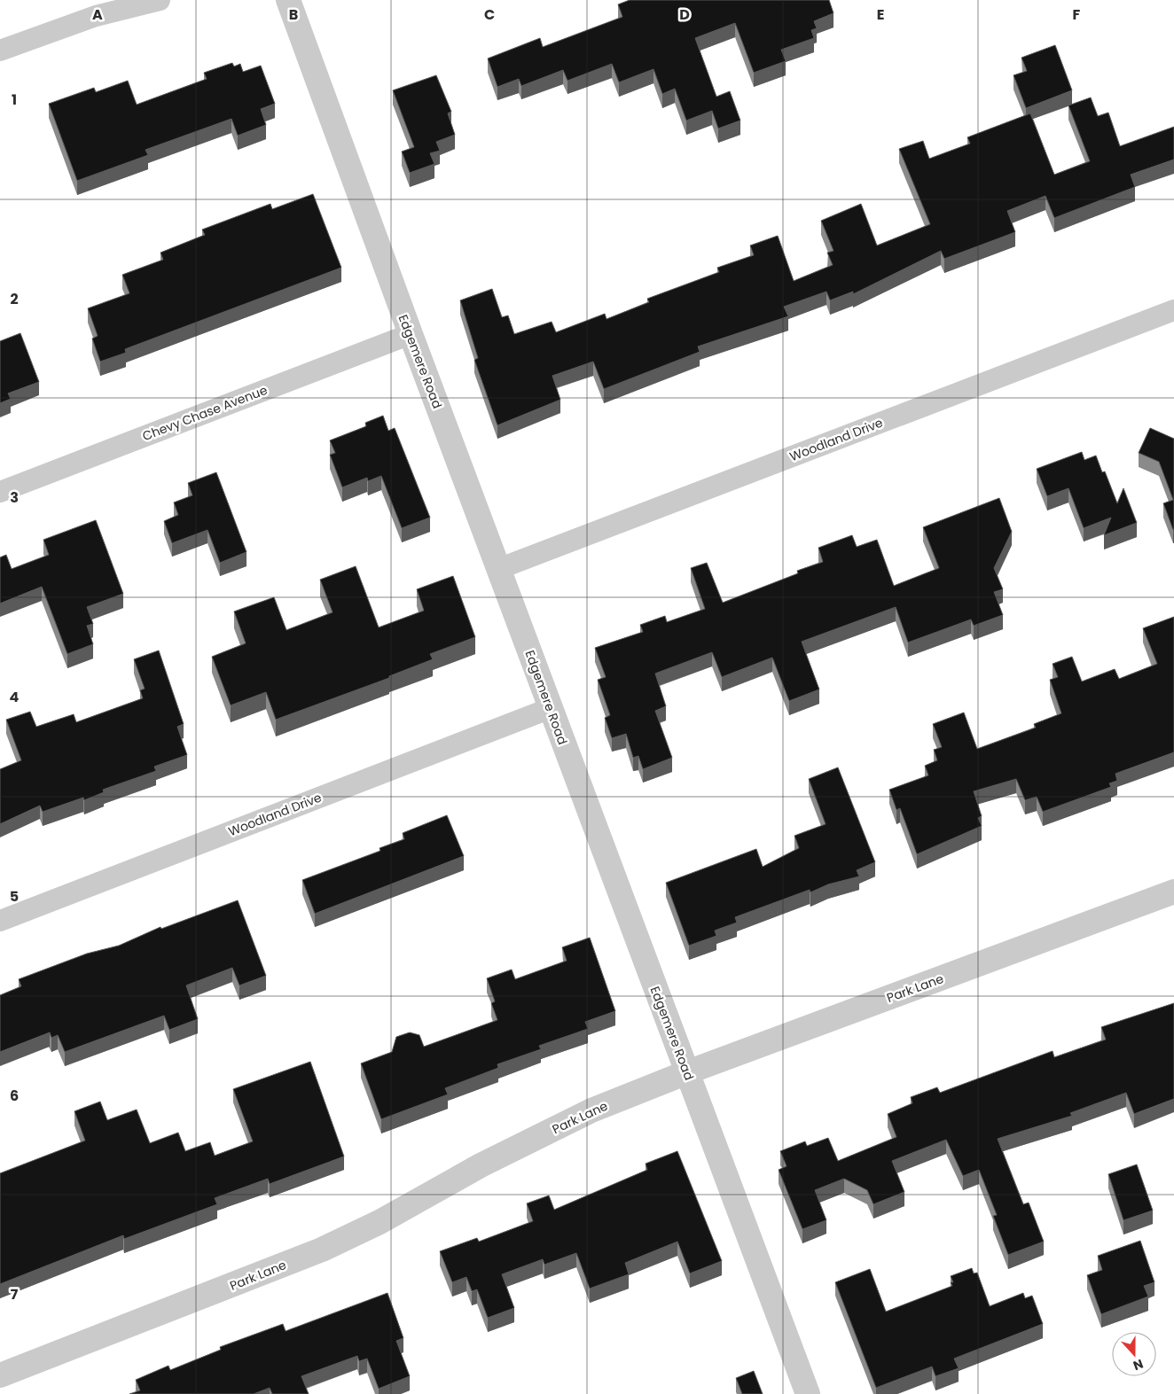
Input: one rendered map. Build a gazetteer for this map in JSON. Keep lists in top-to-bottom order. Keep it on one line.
{"streets":{"street":["Edgemere Road","Chevy Chase Avenue","Woodland Drive","Park Lane"]},"crossings":[["Edgemere Road","Chevy Chase Avenue"],["Edgemere Road","Woodland Drive"],["Edgemere Road","Park Lane"]],"north":"bottom","grid":{"columns":["A","B","C","D","E","F"],"rows":["1","2","3","4","5","6","7"]}}
